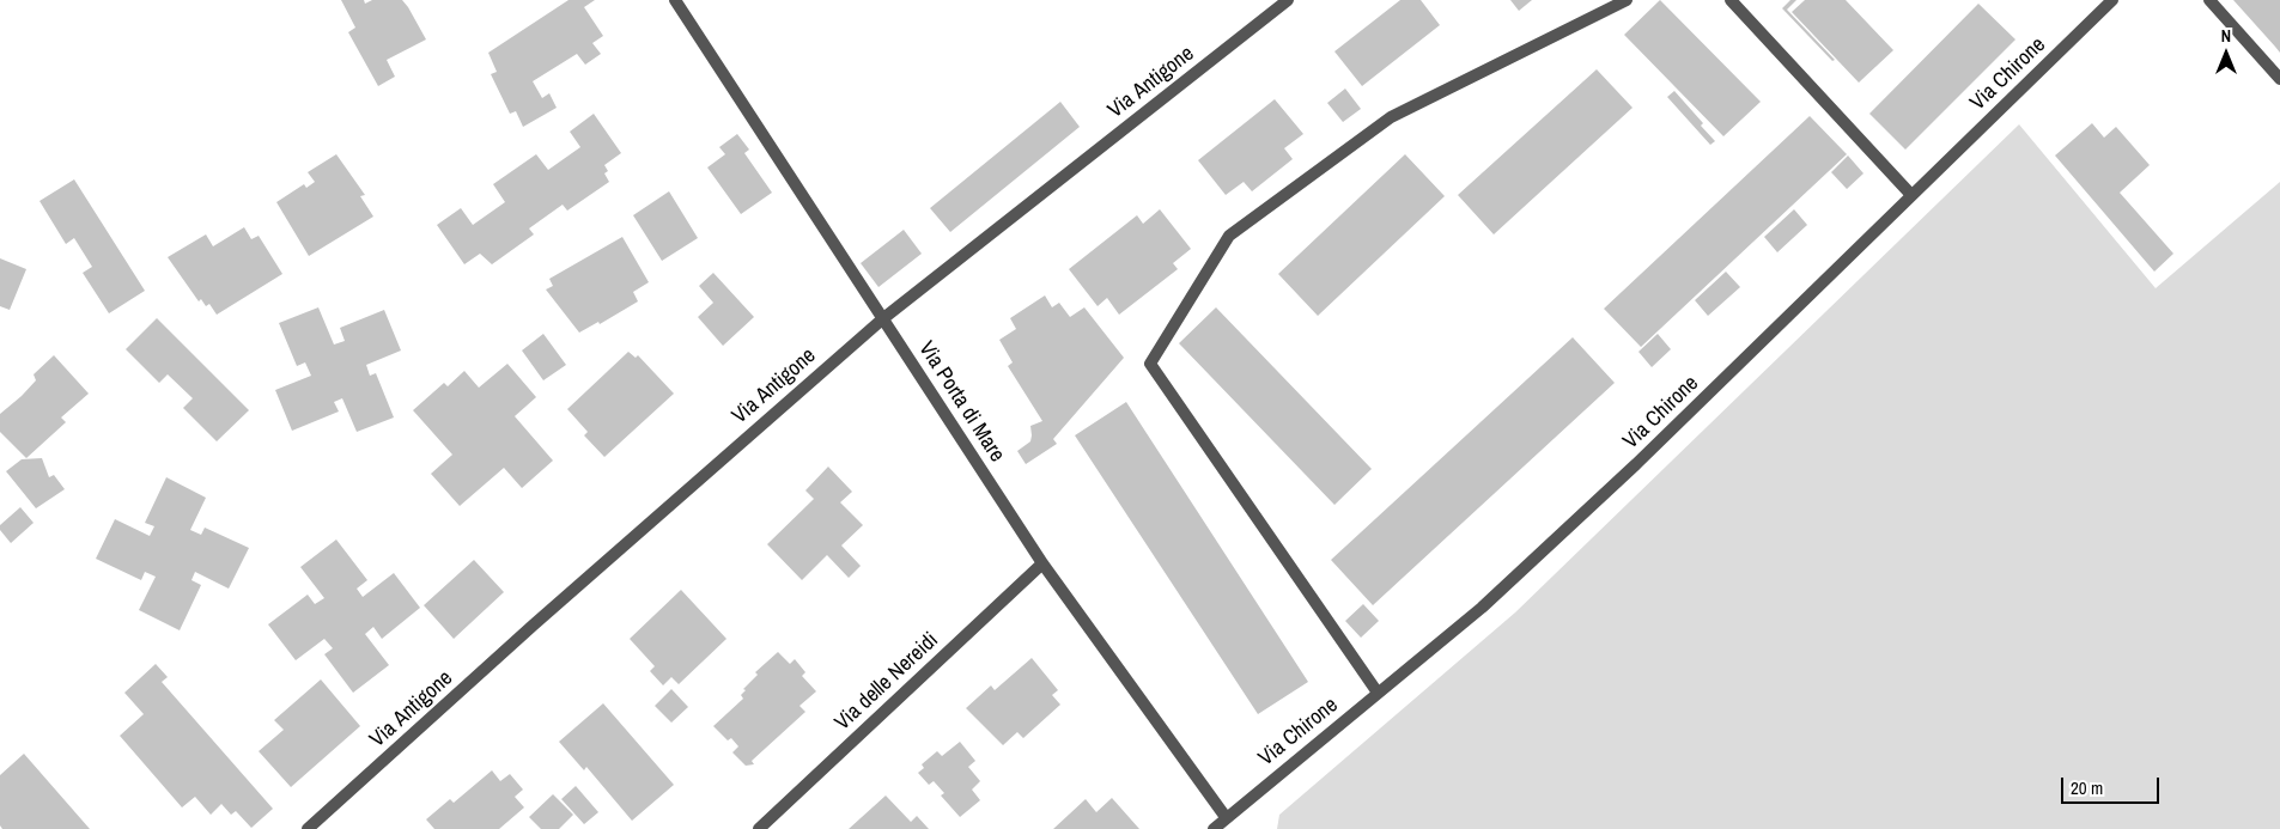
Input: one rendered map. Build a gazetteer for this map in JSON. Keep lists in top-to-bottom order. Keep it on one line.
{"streets":{"street":["Via Chirone","Via Antigone","Via Porta di Mare","Via delle Nereidi"]},"crossings":[["Via Chirone","Via Porta di Mare"],["Via Antigone","Via Porta di Mare"],["Via Porta di Mare","Via delle Nereidi"]],"scale_bar":"20 m","north":"top"}
